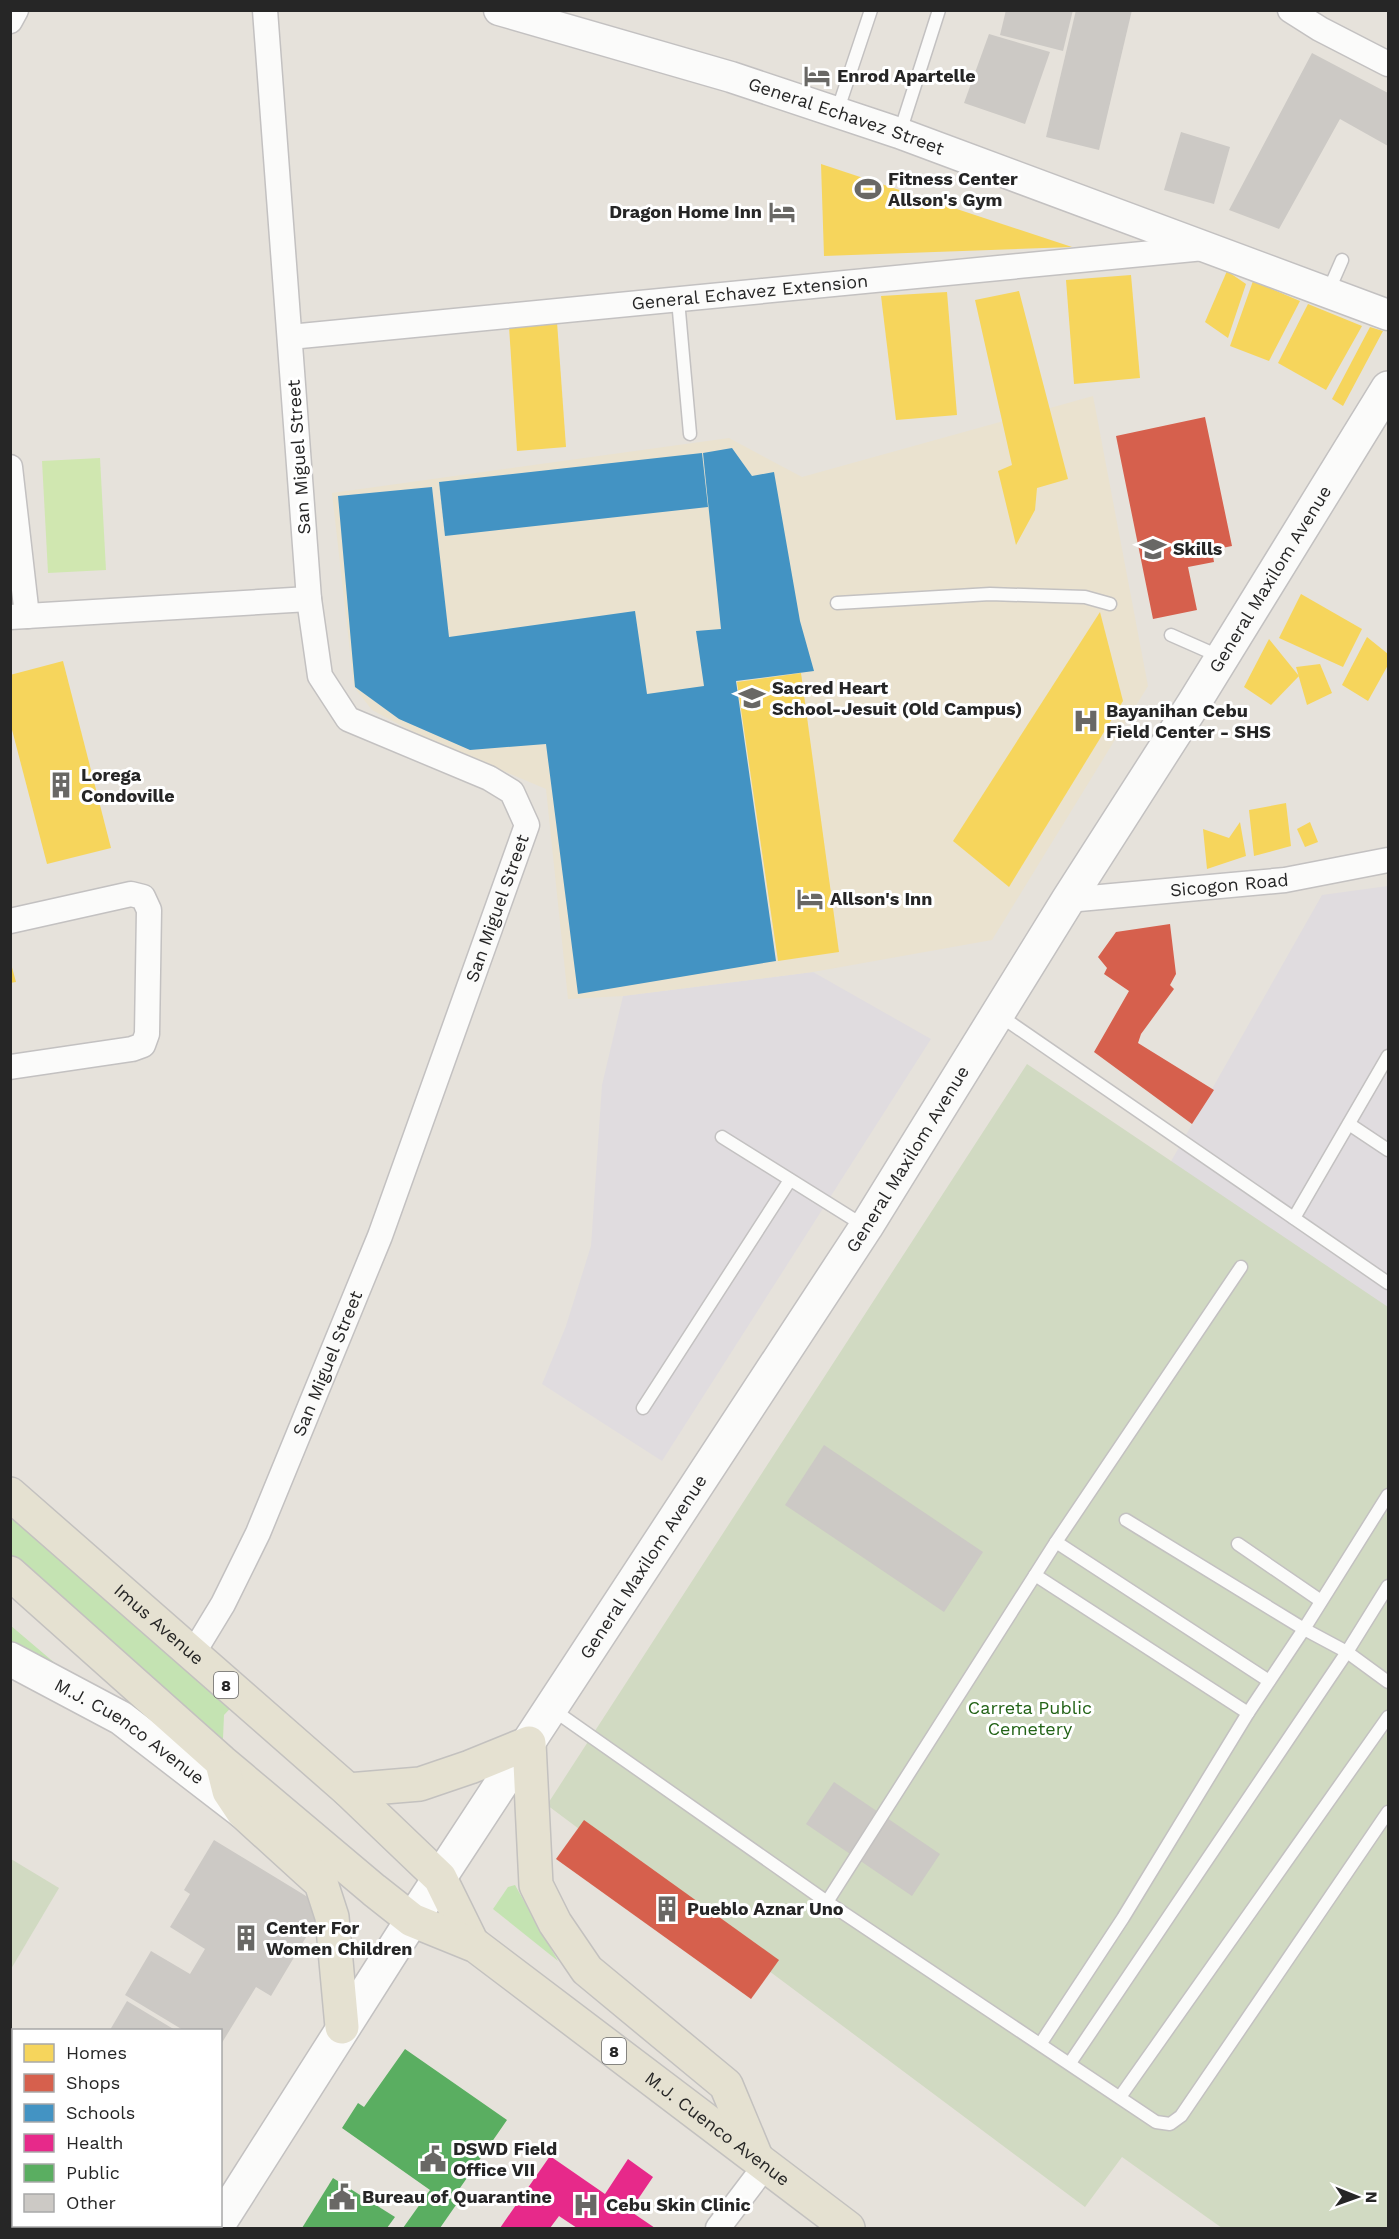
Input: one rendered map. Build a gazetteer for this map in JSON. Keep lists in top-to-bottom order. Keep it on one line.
{"streets":{"main road":["General Maxilom Avenue","Imus Avenue","8","M.J. Cuenco Avenue"],"street":["General Echavez Street","General Echavez Extension","San Miguel Street","Sicogon Road"]},"crossings":[["General Echavez Street","General Echavez Extension"],["General Echavez Extension","San Miguel Street"],["San Miguel Street","Imus Avenue"],["General Maxilom Avenue","Sicogon Road"],["General Maxilom Avenue","Imus Avenue"],["General Maxilom Avenue","8"],["General Maxilom Avenue","M.J. Cuenco Avenue"],["Imus Avenue","M.J. Cuenco Avenue"],["8","M.J. Cuenco Avenue"]],"parks":["Carreta Public Cemetery"],"places":{"hotel":["Enrod Apartelle","Dragon Home Inn","Allson's Inn"],"sports":["Fitness Center Allson's Gym"],"school or university":["Skills","Sacred Heart School-Jesuit (Old Campus)"],"hospital":["Bayanihan Cebu Field Center - SHS","Cebu Skin Clinic"],"building":["Lorega Condoville","Pueblo Aznar Uno","Center For Women Children"],"public building":["DSWD Field Office VII","Bureau of Quarantine"]},"legend":["Homes","Shops","Schools","Health","Public","Other"],"north":"right"}
